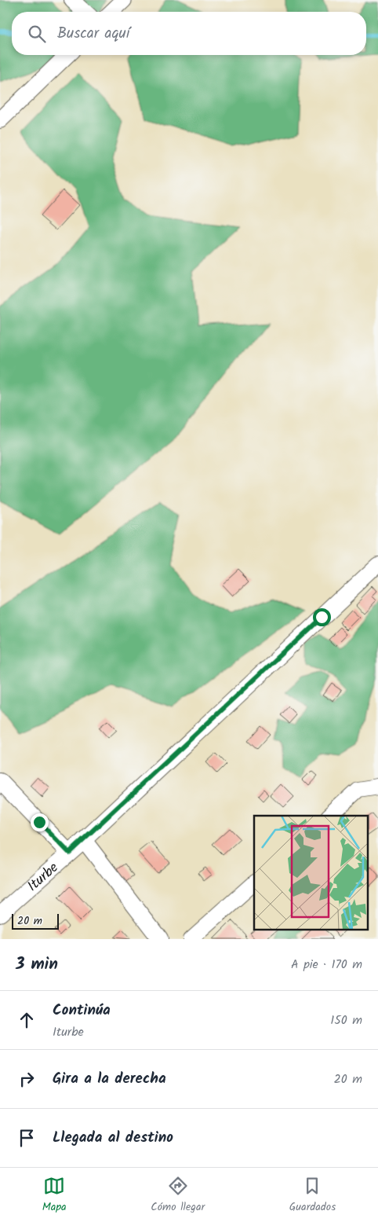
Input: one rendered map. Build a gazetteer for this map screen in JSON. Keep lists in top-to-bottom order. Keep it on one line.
{"streets":{"street":["Iturbe"]},"scale_bar":"20 m","page":{"search":"Buscar aquí","scale":"20 m","heading":["3 min","A pie · 170 m"],"list":[["Continúa","Iturbe","150 m"],["Gira a la derecha","20 m"],"Llegada al destino"],"nav":["Mapa","Cómo llegar","Guardados"]}}
